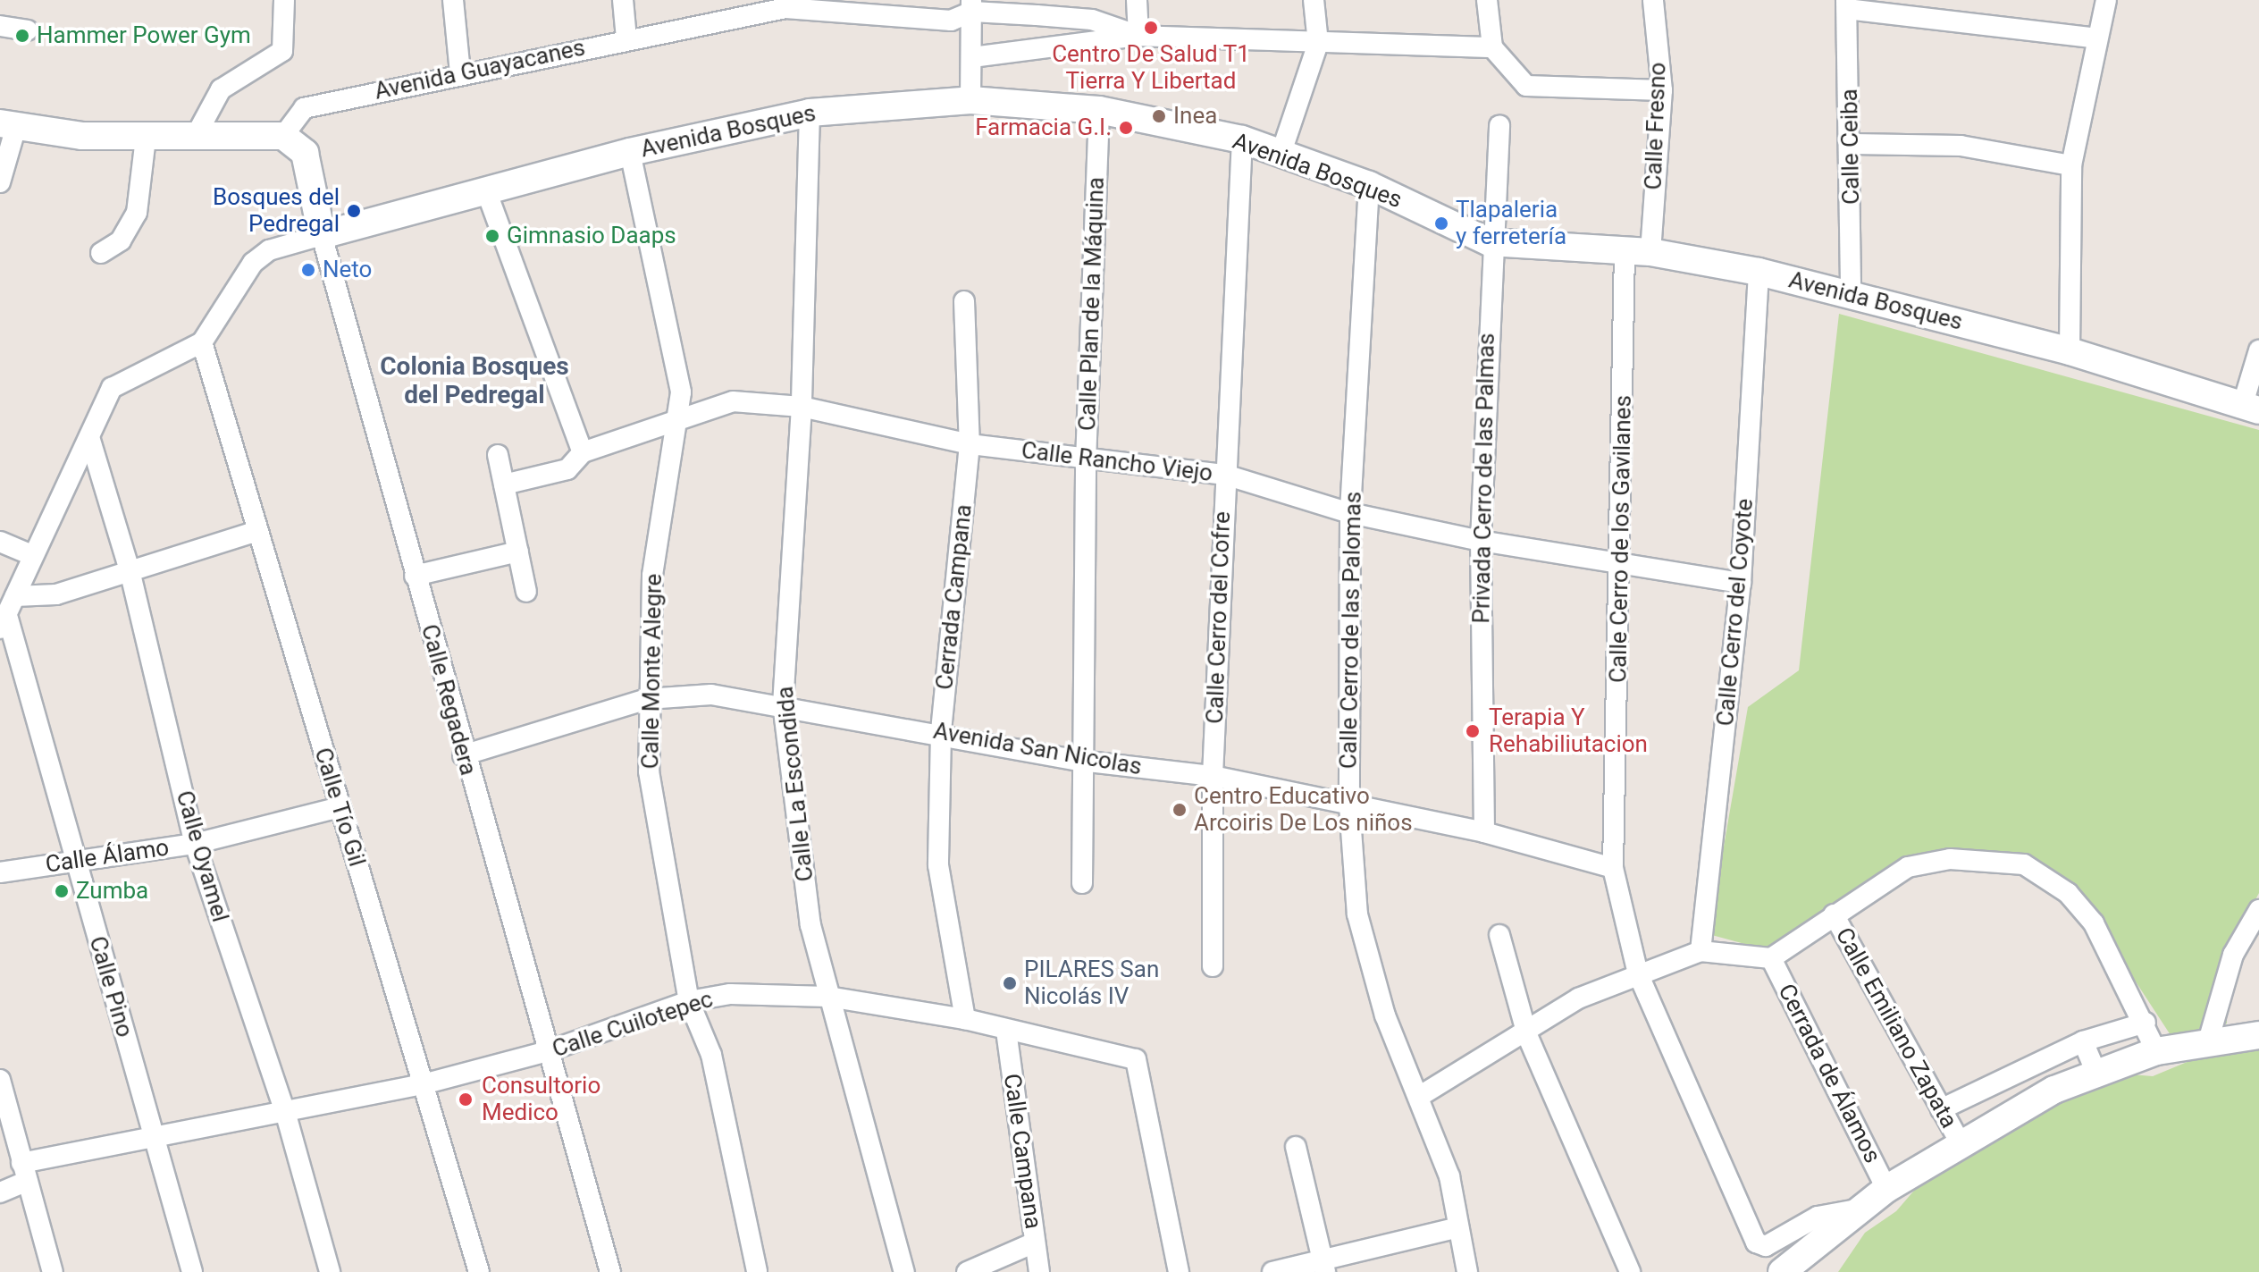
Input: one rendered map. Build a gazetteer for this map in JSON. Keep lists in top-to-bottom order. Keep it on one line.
{"streets":{"street":["Avenida Guayacanes","Calle Fresno","Avenida Bosques","Calle Ceiba","Calle Plan de la Máquina","Calle Rancho Viejo","Privada Cerro de las Palmas","Calle Cerro de los Gavilanes","Cerrada Campana","Calle Cerro del Coyote","Calle Cerro del Cofre","Calle Cerro de las Palomas","Calle Monte Alegre","Calle Regadera","Avenida San Nicolas","Calle La Escondida","Calle Tío Gil","Calle Álamo","Calle Oyamel","Calle Pino","Calle Cuilotepec","Calle Emiliano Zapata","Cerrada de Álamos","Calle Campana"]},"crossings":[["Avenida Guayacanes","Calle Regadera"],["Calle Fresno","Avenida Bosques"],["Calle Fresno","Calle Cerro de los Gavilanes"],["Avenida Bosques","Calle Ceiba"],["Avenida Bosques","Calle Plan de la Máquina"],["Avenida Bosques","Privada Cerro de las Palmas"],["Avenida Bosques","Calle Cerro de los Gavilanes"],["Avenida Bosques","Calle Cerro del Coyote"],["Avenida Bosques","Calle Cerro del Cofre"],["Avenida Bosques","Calle Cerro de las Palomas"],["Avenida Bosques","Calle Monte Alegre"],["Avenida Bosques","Calle Regadera"],["Avenida Bosques","Calle La Escondida"],["Calle Plan de la Máquina","Calle Rancho Viejo"],["Calle Plan de la Máquina","Avenida San Nicolas"],["Calle Rancho Viejo","Privada Cerro de las Palmas"],["Calle Rancho Viejo","Calle Cerro de los Gavilanes"],["Calle Rancho Viejo","Cerrada Campana"],["Calle Rancho Viejo","Calle Cerro del Coyote"],["Calle Rancho Viejo","Calle Cerro del Cofre"],["Calle Rancho Viejo","Calle Cerro de las Palomas"],["Calle Rancho Viejo","Calle Monte Alegre"],["Calle Rancho Viejo","Calle La Escondida"],["Privada Cerro de las Palmas","Avenida San Nicolas"],["Calle Cerro de los Gavilanes","Avenida San Nicolas"],["Cerrada Campana","Avenida San Nicolas"],["Cerrada Campana","Calle Cuilotepec"],["Calle Cerro del Cofre","Avenida San Nicolas"],["Calle Cerro de las Palomas","Avenida San Nicolas"],["Calle Monte Alegre","Avenida San Nicolas"],["Calle Monte Alegre","Calle Cuilotepec"],["Calle Regadera","Avenida San Nicolas"],["Calle Regadera","Calle Cuilotepec"],["Avenida San Nicolas","Calle La Escondida"],["Calle La Escondida","Calle Cuilotepec"],["Calle Tío Gil","Calle Álamo"],["Calle Tío Gil","Calle Cuilotepec"],["Calle Álamo","Calle Oyamel"],["Calle Álamo","Calle Pino"],["Calle Oyamel","Calle Cuilotepec"],["Calle Pino","Calle Cuilotepec"],["Calle Cuilotepec","Calle Campana"]],"districts":["Colonia Bosques del Pedregal"],"places":["Centro De Salud T1 Tierra Y Libertad","Hammer Power Gym","Inea","Farmacia G.I.","Bosques del Pedregal","Tlapaleria y ferretería","Gimnasio Daaps","Neto","Terapia Y Rehabiliutacion","Centro Educativo Arcoiris De Los niños","Zumba","PILARES San Nicolás IV","Consultorio Medico"]}
